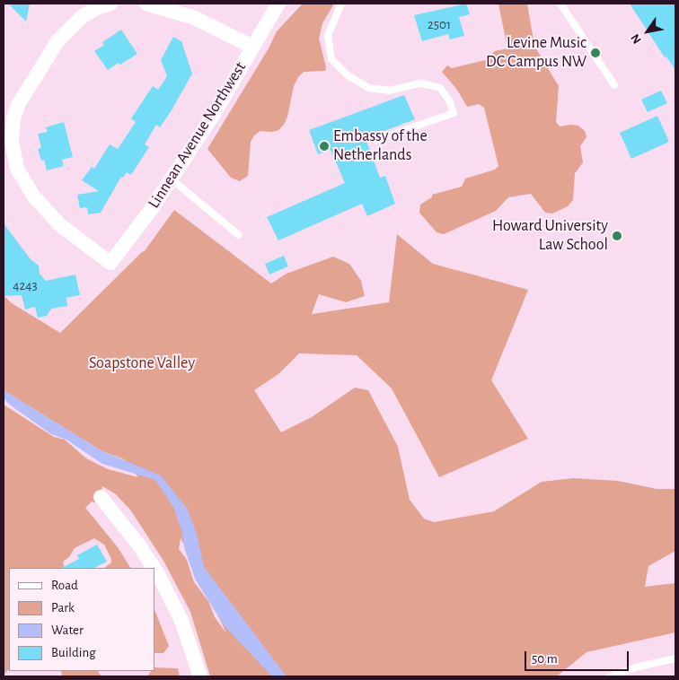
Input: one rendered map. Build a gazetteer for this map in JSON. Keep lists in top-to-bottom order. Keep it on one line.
{"streets":{"street":["Linnean Avenue Northwest"]},"parks":["Soapstone Valley"],"places":["Levine Music DC Campus NW","Embassy of the Netherlands","Howard University Law School"],"house_numbers":["2501","4243"],"legend":["Road","Park","Water","Building"],"scale_bar":"50 m","north":"bottom left"}
